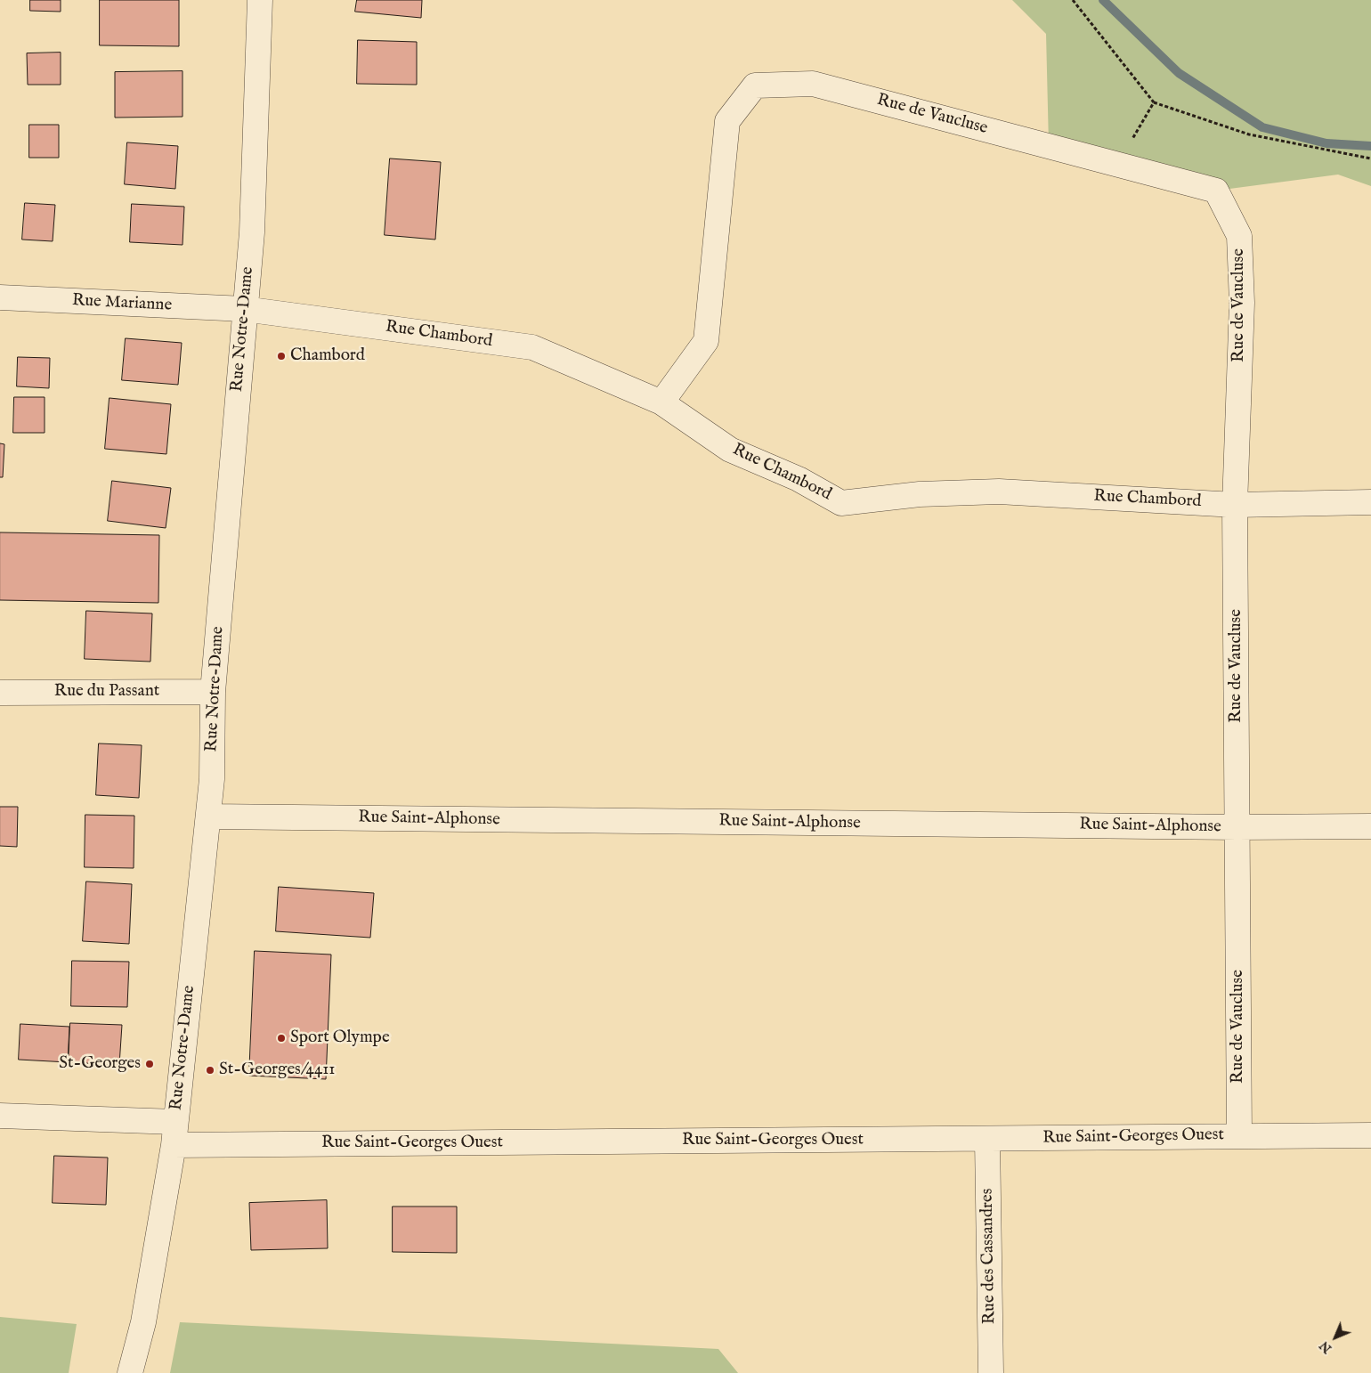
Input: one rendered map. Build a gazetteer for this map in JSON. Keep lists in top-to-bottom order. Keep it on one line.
{"streets":{"street":["Rue de Vaucluse","Rue Marianne","Rue Notre-Dame","Rue Chambord","Rue du Passant","Rue Saint-Alphonse","Rue Saint-Georges Ouest","Rue des Cassandres"]},"crossings":[["Rue de Vaucluse","Rue Chambord"],["Rue de Vaucluse","Rue Saint-Alphonse"],["Rue de Vaucluse","Rue Saint-Georges Ouest"],["Rue Marianne","Rue Notre-Dame"],["Rue Marianne","Rue Chambord"],["Rue Notre-Dame","Rue Chambord"],["Rue Notre-Dame","Rue du Passant"],["Rue Notre-Dame","Rue Saint-Alphonse"],["Rue Notre-Dame","Rue Saint-Georges Ouest"],["Rue Saint-Georges Ouest","Rue des Cassandres"]],"places":["Chambord","Sport Olympe","St-Georges","St-Georges/4411"],"north":"bottom left"}
